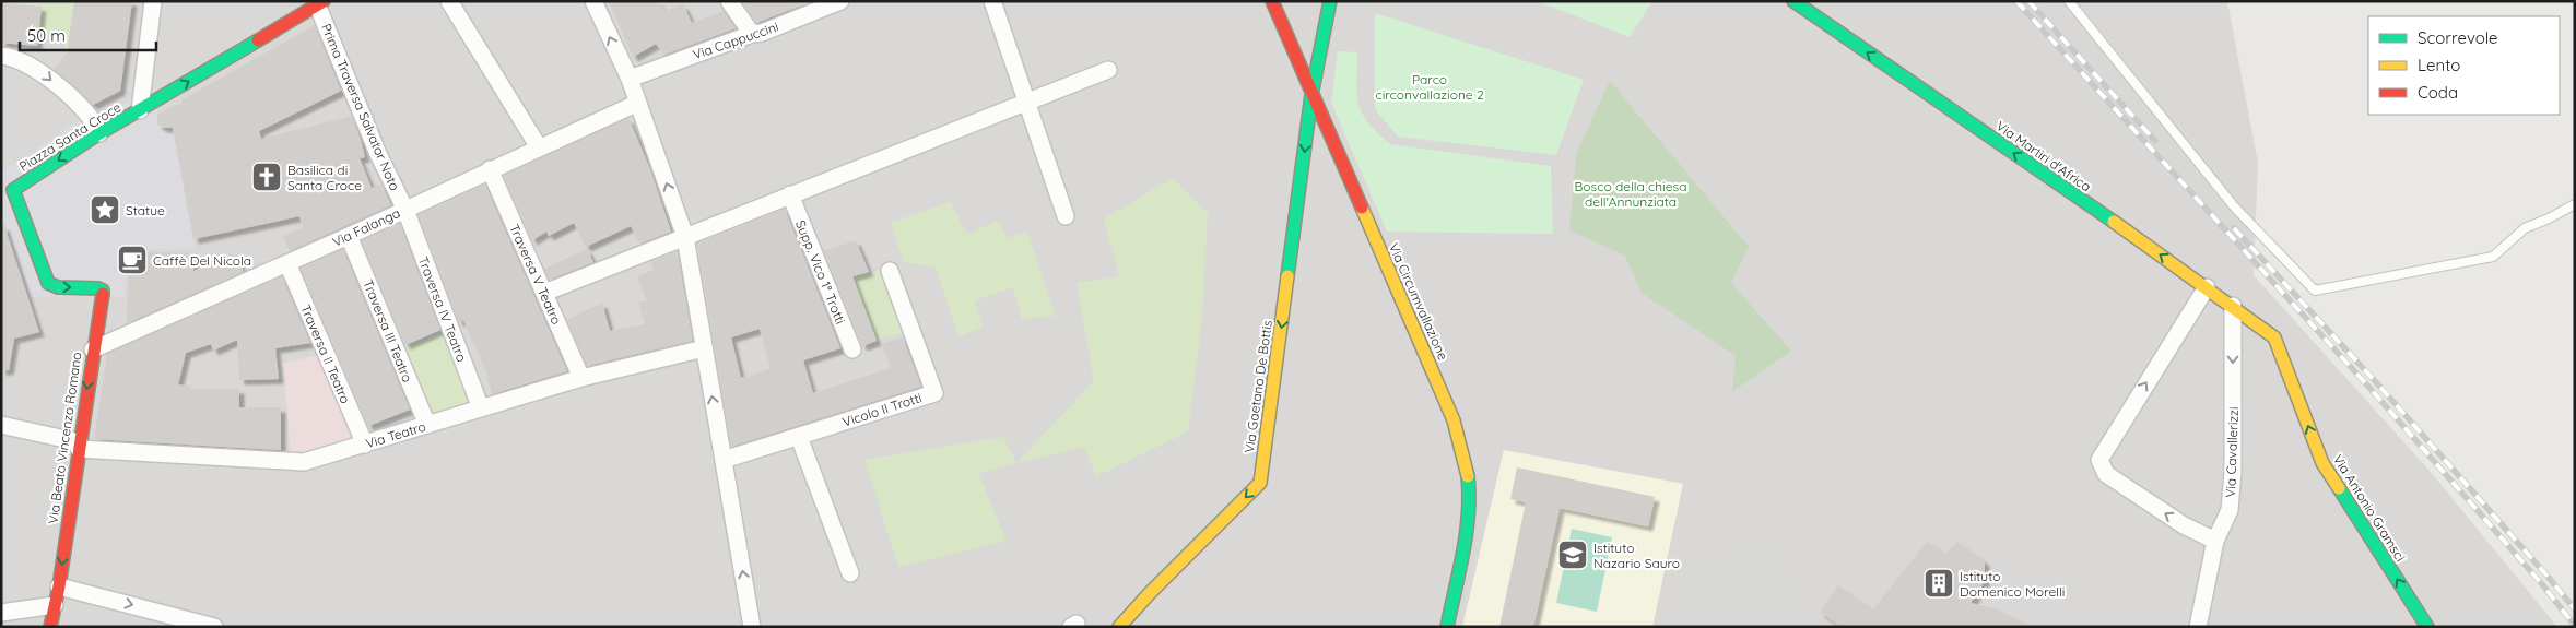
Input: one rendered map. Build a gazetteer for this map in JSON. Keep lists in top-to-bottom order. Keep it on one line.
{"streets":{"street":["Via Cappuccini","Prima Traversa Salvator Noto","Piazza Santa Croce","Via Martiri d'Africa","Via Falanga","Supp. Vico 1° Trotti","Traversa V Teatro","Via Circumvallazione","Traversa IV Teatro","Traversa III Teatro","Traversa II Teatro","Via Gaetano De Bottis","Vicolo II Trotti","Via Teatro","Via Beato Vincenzo Romano","Via Cavallerizzi","Via Antonio Gramsci"]},"crossings":[["Prima Traversa Salvator Noto","Piazza Santa Croce"],["Prima Traversa Salvator Noto","Via Falanga"],["Prima Traversa Salvator Noto","Traversa IV Teatro"],["Piazza Santa Croce","Via Beato Vincenzo Romano"],["Via Martiri d'Africa","Via Cavallerizzi"],["Via Martiri d'Africa","Via Antonio Gramsci"],["Via Falanga","Traversa V Teatro"],["Via Falanga","Traversa IV Teatro"],["Via Falanga","Traversa III Teatro"],["Via Falanga","Traversa II Teatro"],["Via Falanga","Via Beato Vincenzo Romano"],["Traversa V Teatro","Via Teatro"],["Via Circumvallazione","Via Gaetano De Bottis"],["Traversa IV Teatro","Via Teatro"],["Traversa III Teatro","Via Teatro"],["Traversa II Teatro","Via Teatro"],["Via Teatro","Via Beato Vincenzo Romano"]],"one_way":["Via Martiri d'Africa","Via Gaetano De Bottis","Via Beato Vincenzo Romano","Via Cavallerizzi","Via Antonio Gramsci"],"parks":["Parco circonvallazione 2","Bosco della chiesa dell'Annunziata"],"places":{"church":["Basilica di Santa Croce"],"place":["Statue"],"cafe":["Caffè Del Nicola"],"school or university":["Istituto Nazario Sauro"],"building":["Istituto Domenico Morelli"]},"legend":["Scorrevole","Lento","Coda"],"scale_bar":"50 m"}
